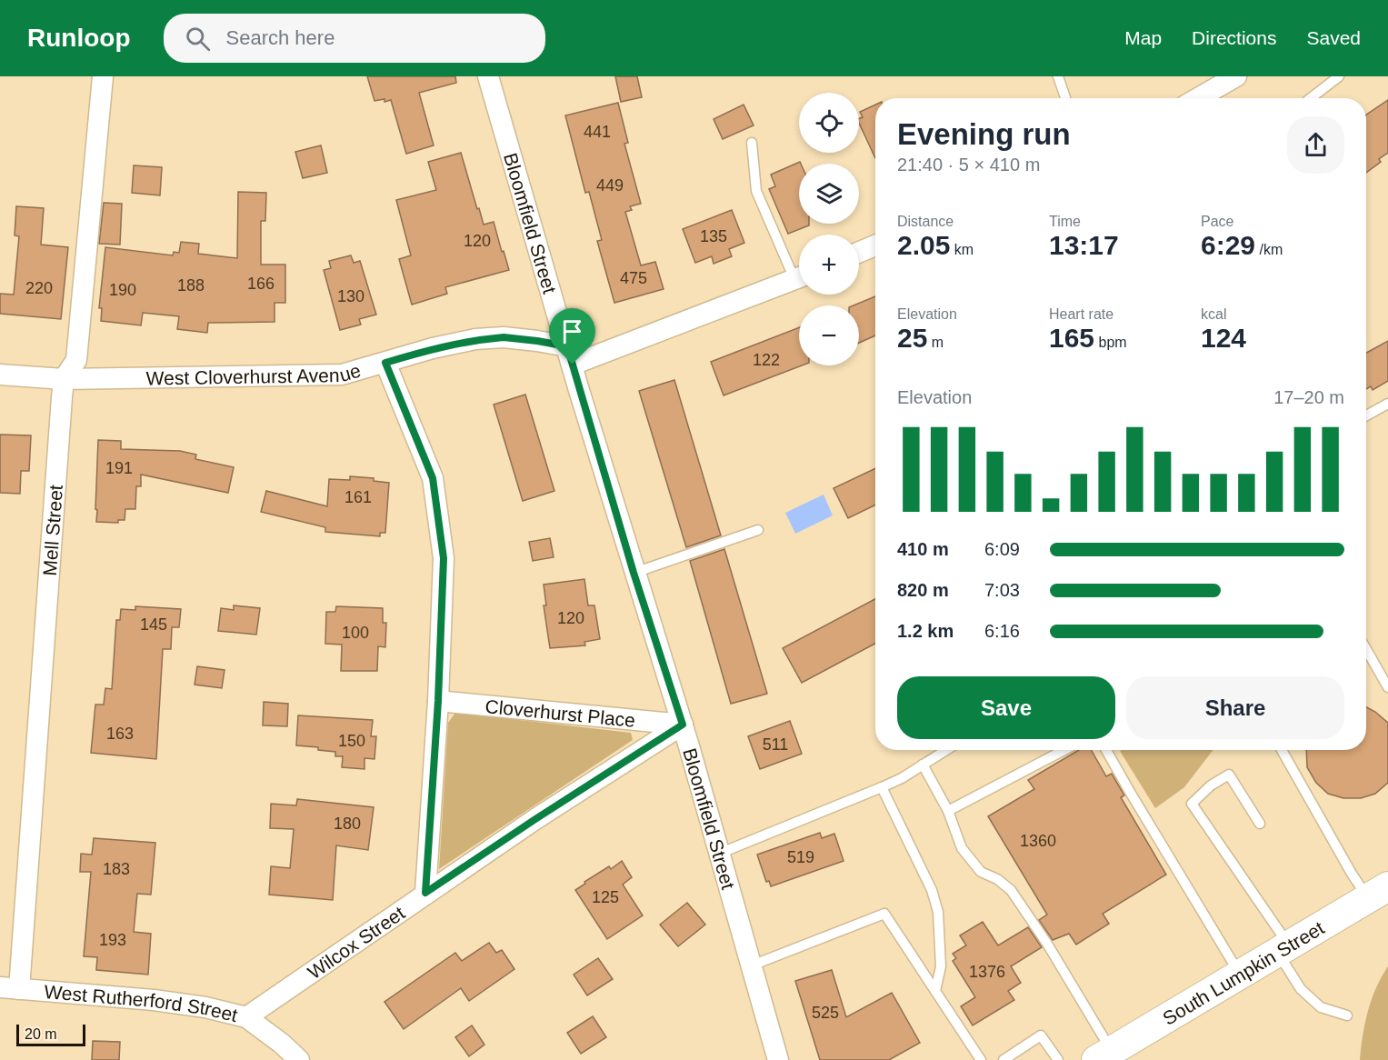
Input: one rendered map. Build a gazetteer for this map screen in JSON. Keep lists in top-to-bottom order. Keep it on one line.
{"streets":{"main road":["South Lumpkin Street"],"street":["Bloomfield Street","West Cloverhurst Avenue","Mell Street","Cloverhurst Place","Wilcox Street","West Rutherford Street"]},"crossings":[["Bloomfield Street","West Cloverhurst Avenue"],["Bloomfield Street","Cloverhurst Place"],["Bloomfield Street","Wilcox Street"],["West Cloverhurst Avenue","Mell Street"],["Mell Street","West Rutherford Street"],["Cloverhurst Place","Wilcox Street"],["Wilcox Street","West Rutherford Street"]],"house_numbers":["441","449","135","120","475","166","188","220","190","130","122","191","161","120","145","100","163","150","511","180","1360","519","183","125","193","1376","525"],"scale_bar":"20 m","page":{"header":"Runloop","search":"Search here","nav":["Map","Directions","Saved"],"map_buttons":["+","−"],"heading":["Evening run","21:40 · 5 × 410 m"],"stats":[["Distance","2.05 km"],["Time","13:17"],["Pace","6:29 /km"],["Elevation","25 m"],["Heart rate","165 bpm"],["kcal","124"]],"chart":["Elevation","17–20 m"],"list":[{"name":"410 m","note":"6:09"},{"name":"820 m","note":"7:03"},{"name":"1.2 km","note":"6:16"}],"buttons":["Save","Share"],"scale":"20 m"}}
